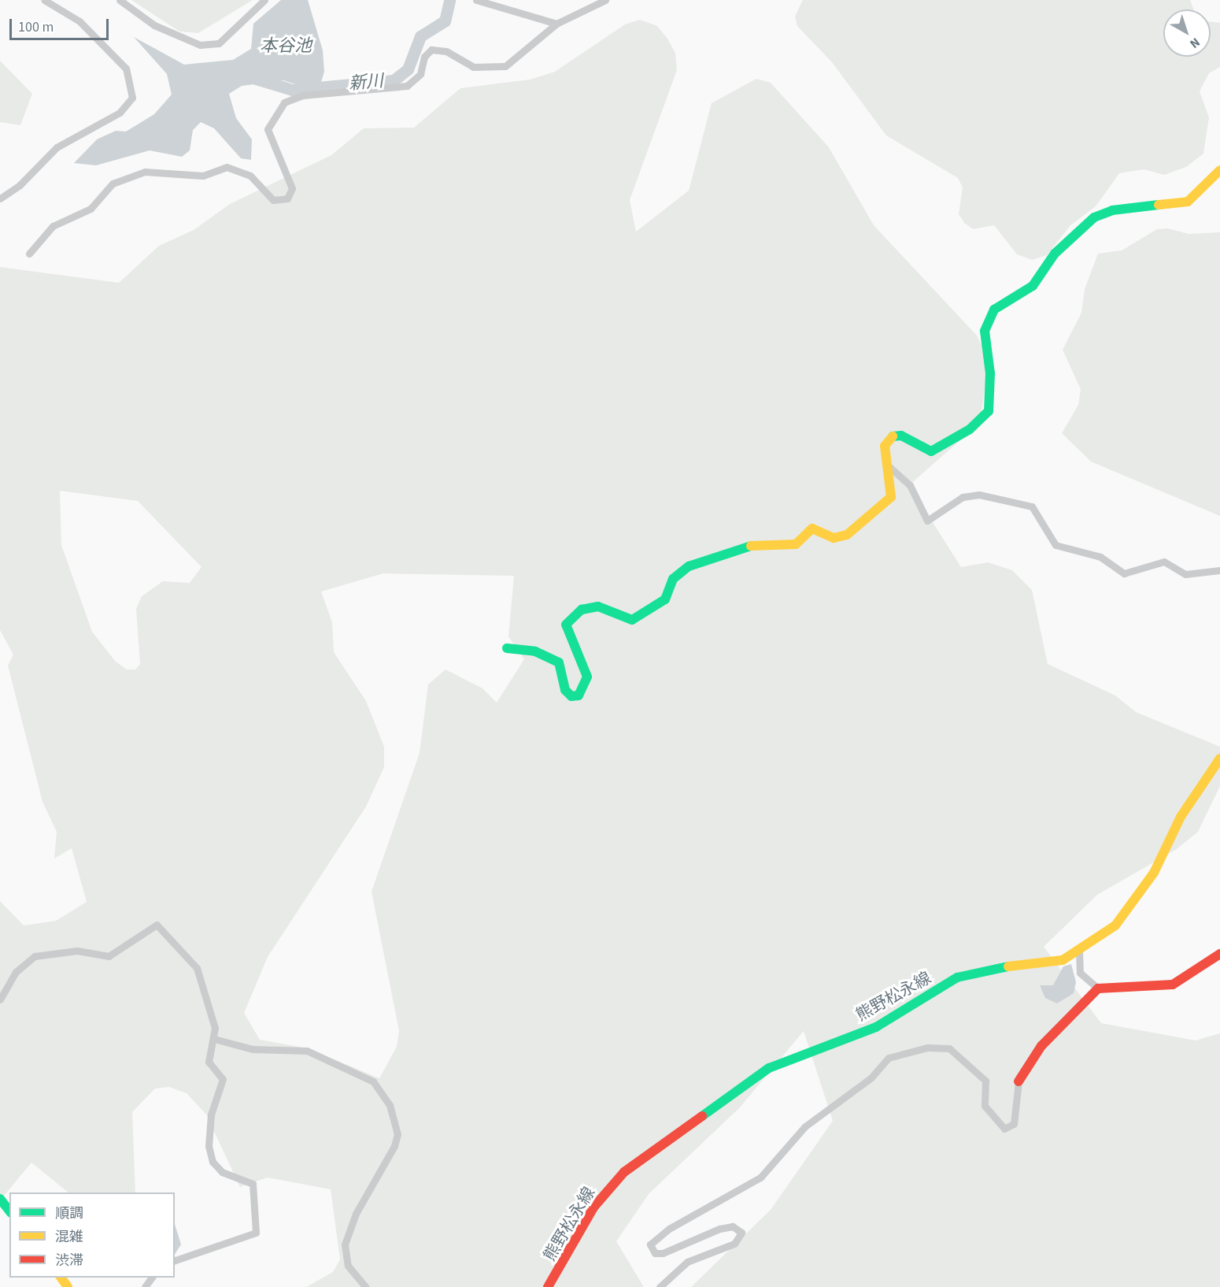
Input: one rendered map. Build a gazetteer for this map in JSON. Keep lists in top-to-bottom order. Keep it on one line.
{"streets":{"street":["熊野松永線"]},"water":["本谷池","新川"],"legend":["順調","混雑","渋滞"],"scale_bar":"100 m","north":"bottom right"}
